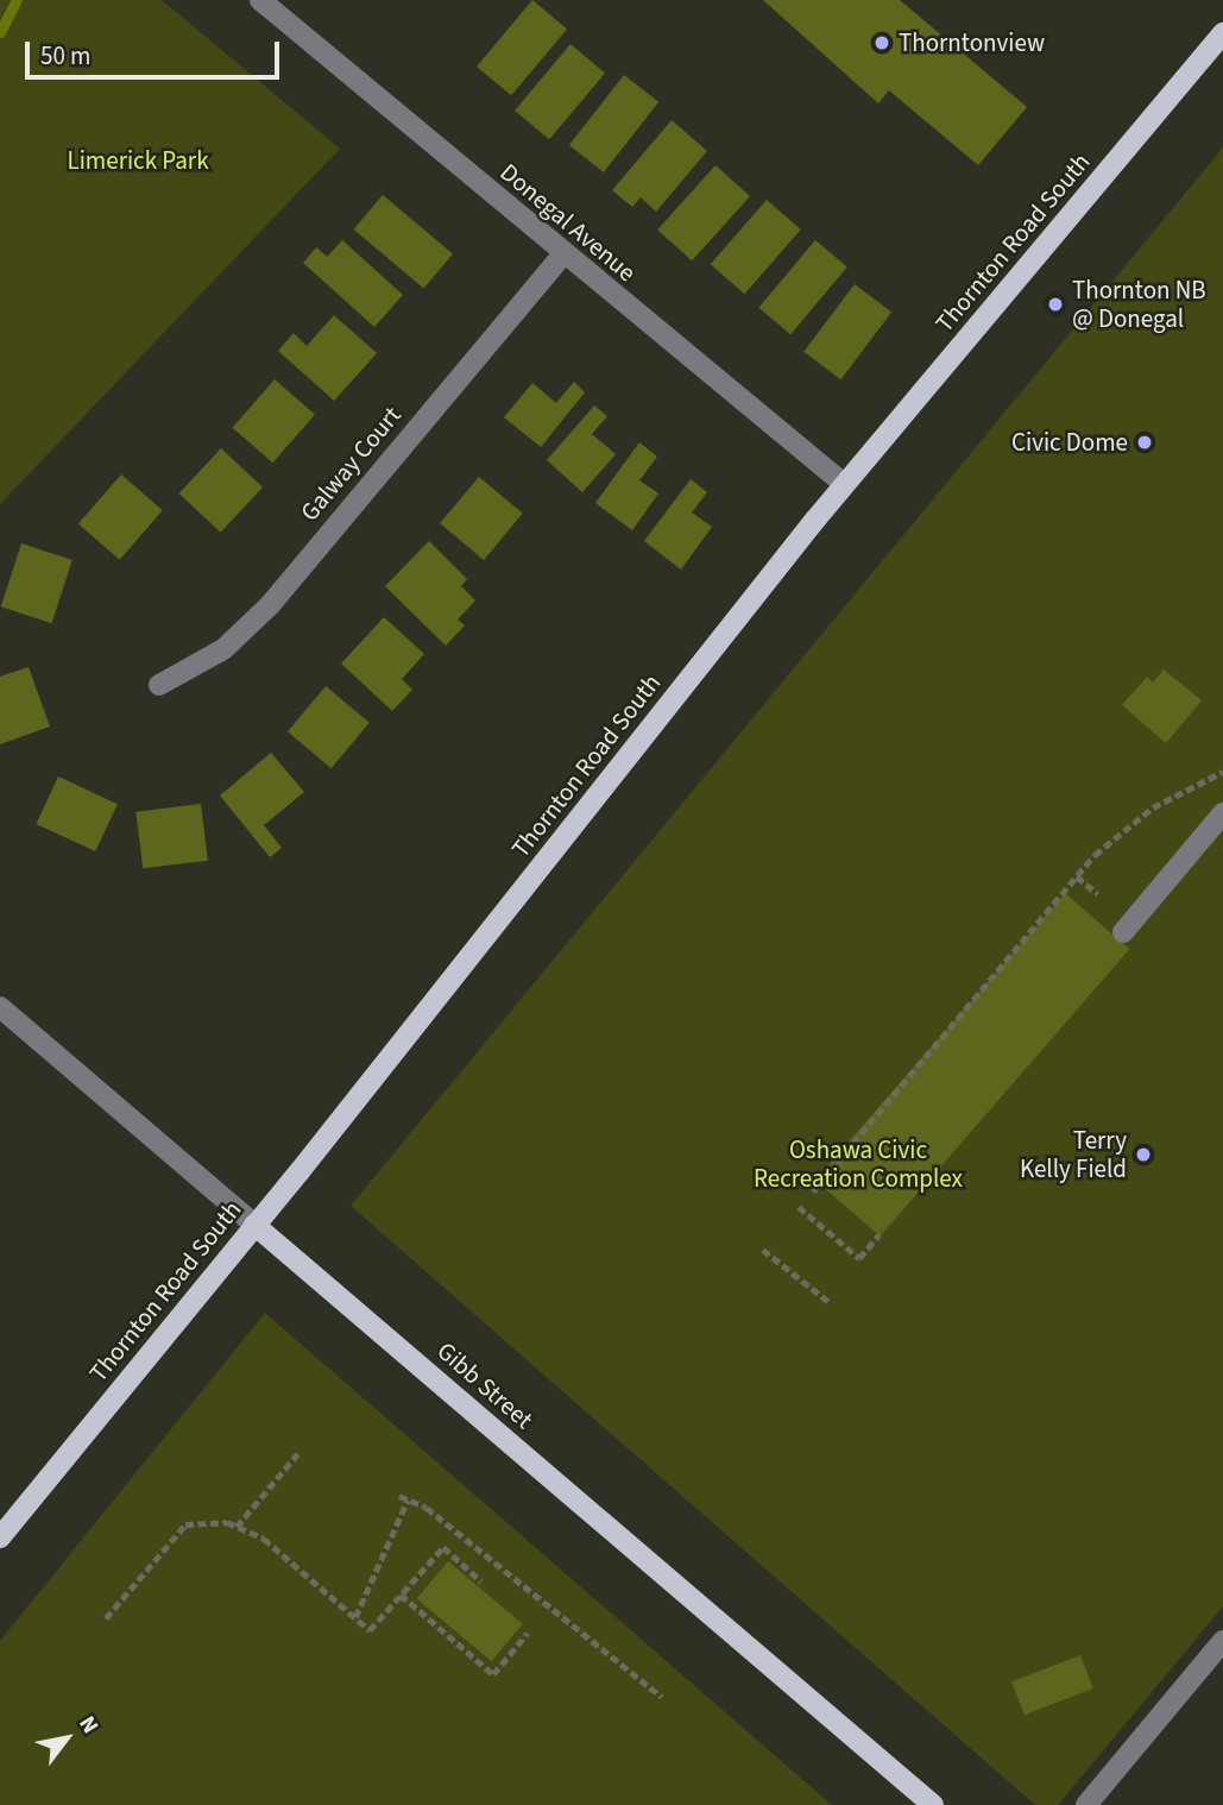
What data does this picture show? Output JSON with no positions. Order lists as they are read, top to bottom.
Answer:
{
  "streets": {
    "main road": ["Thornton Road South", "Gibb Street"],
    "street": ["Donegal Avenue", "Galway Court"]
  },
  "crossings": [
    ["Donegal Avenue", "Thornton Road South"],
    ["Donegal Avenue", "Galway Court"],
    ["Thornton Road South", "Gibb Street"]
  ],
  "parks": ["Limerick Park", "Oshawa Civic Recreation Complex"],
  "places": [
    "Thorntonview",
    "Thornton NB @ Donegal",
    "Civic Dome",
    "Terry Kelly Field"
  ],
  "scale_bar": "50 m",
  "north": "top right"
}
